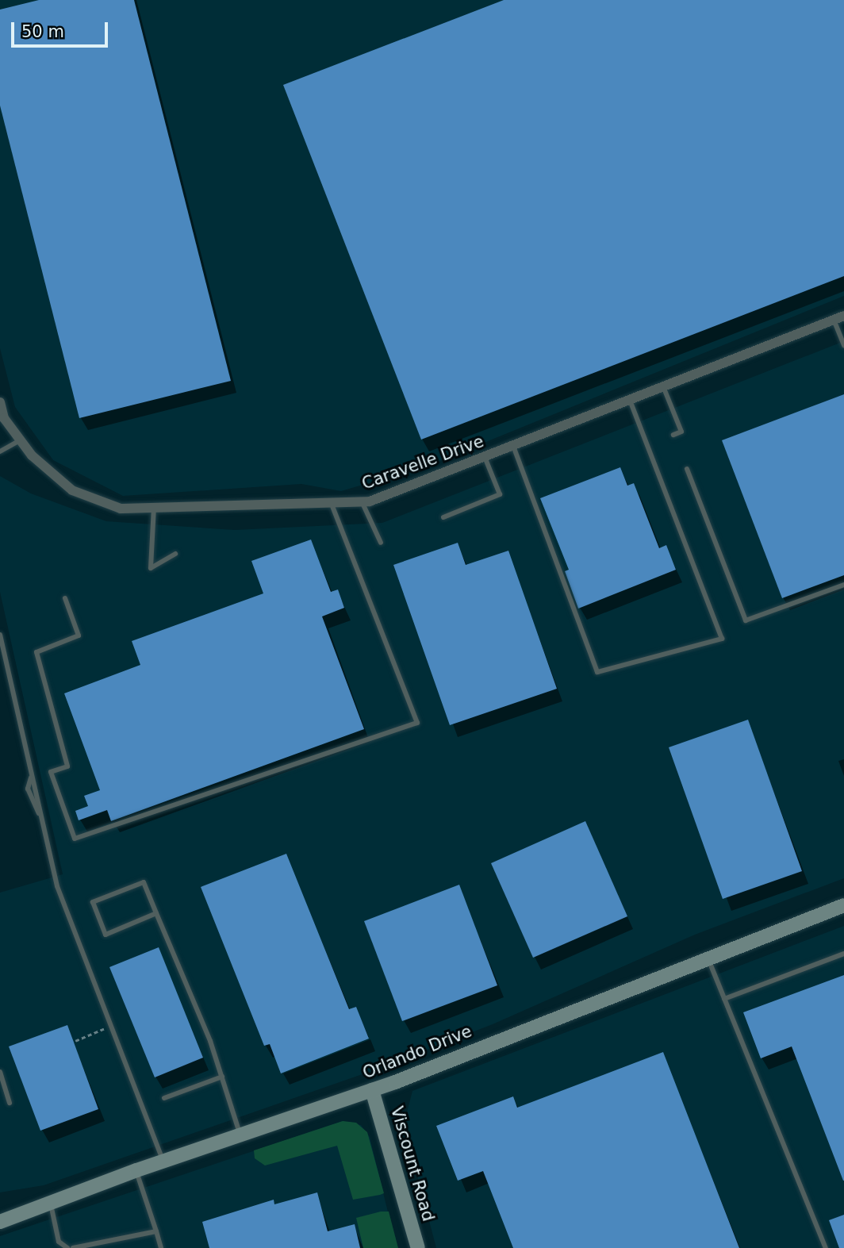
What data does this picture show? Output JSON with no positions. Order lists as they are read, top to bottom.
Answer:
{
  "streets": {
    "street": ["Caravelle Drive", "Orlando Drive", "Viscount Road"]
  },
  "crossings": [
    ["Orlando Drive", "Viscount Road"]
  ],
  "scale_bar": "50 m"
}
